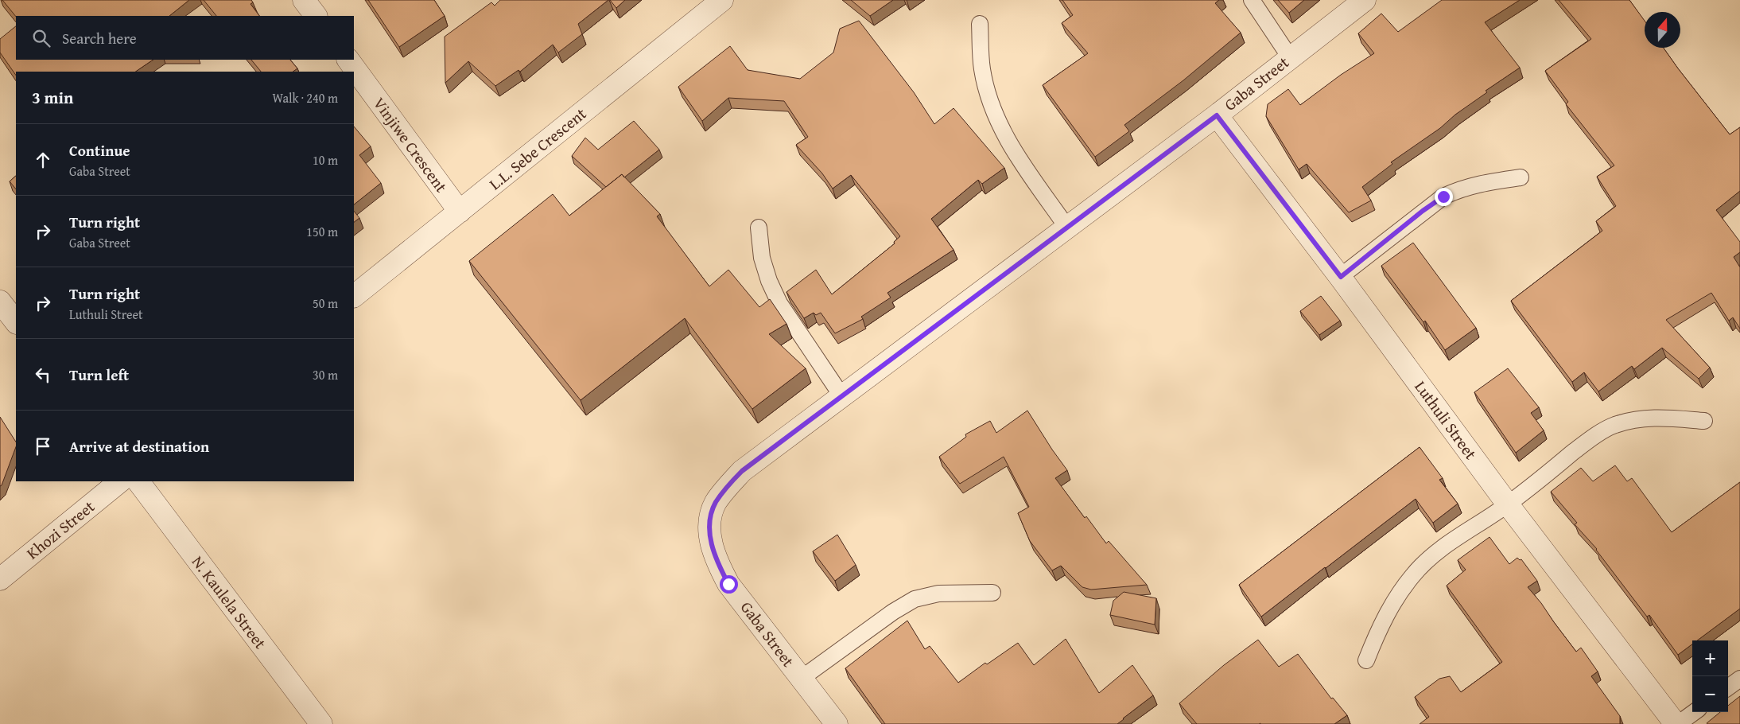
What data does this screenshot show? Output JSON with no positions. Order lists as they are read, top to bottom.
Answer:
{
  "streets": {
    "street": [
      "Gaba Street",
      "Vinjiwe Crescent",
      "L.L. Sebe Crescent",
      "Luthuli Street",
      "Khozi Street",
      "N. Kaulela Street"
    ]
  },
  "crossings": [
    ["Gaba Street", "Luthuli Street"],
    ["Vinjiwe Crescent", "L.L. Sebe Crescent"]
  ],
  "north": "top",
  "page": {
    "search": "Search here",
    "heading": ["3 min", "Walk · 240 m"],
    "list": [
      ["Continue", "Gaba Street", "10 m"],
      ["Turn right", "Gaba Street", "150 m"],
      ["Turn right", "Luthuli Street", "50 m"],
      ["Turn left", "30 m"],
      "Arrive at destination"
    ],
    "map_buttons": ["+", "−"]
  }
}
